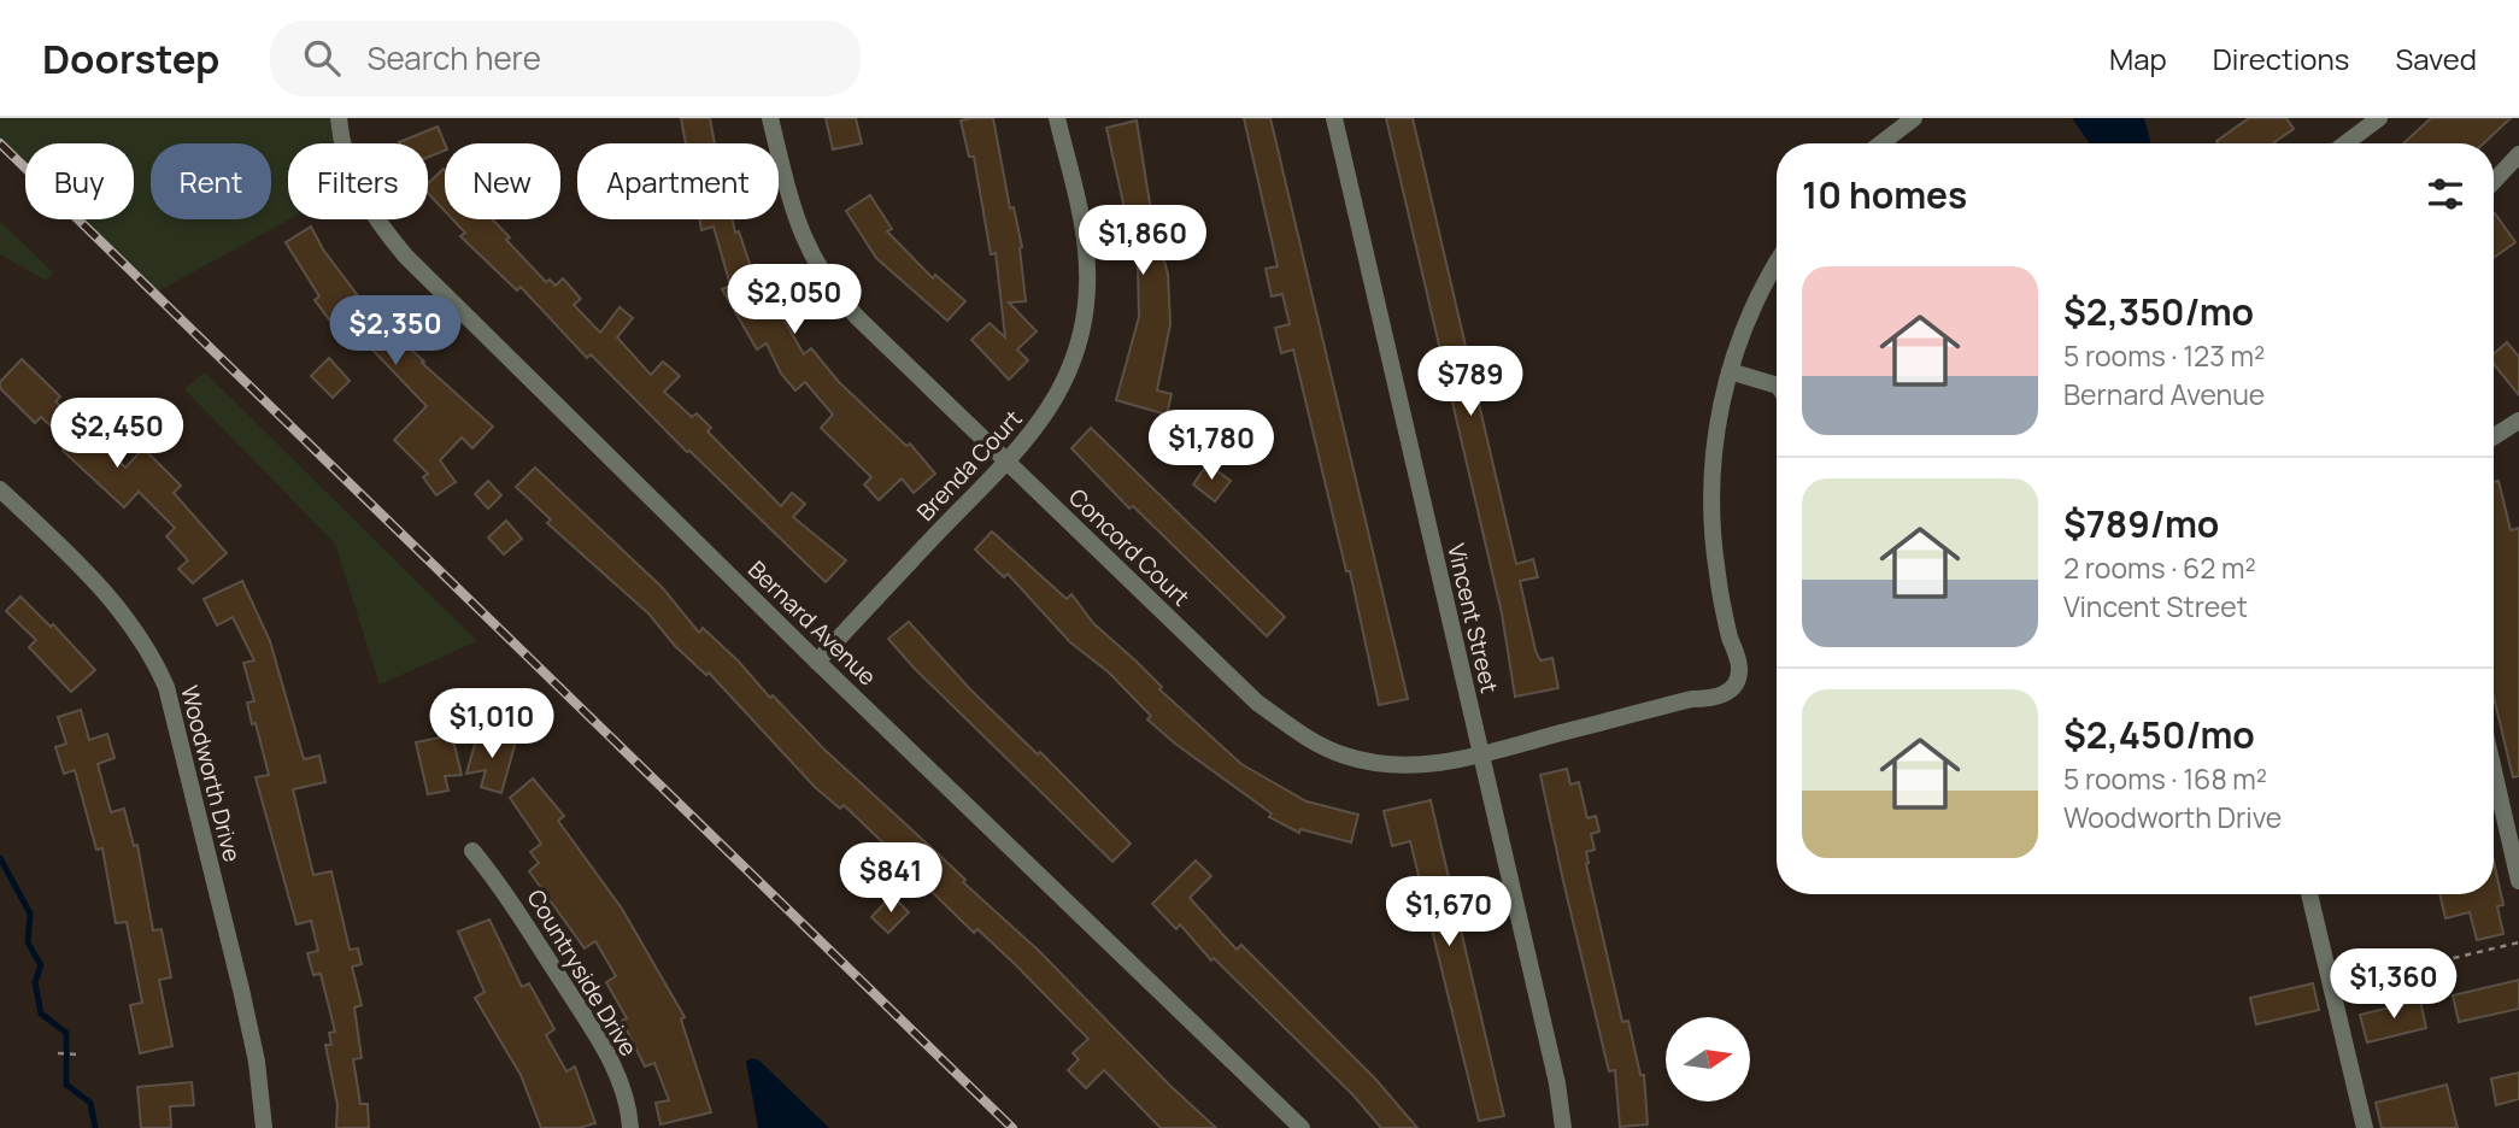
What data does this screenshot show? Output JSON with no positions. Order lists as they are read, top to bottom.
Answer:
{
  "streets": {
    "street": [
      "Brenda Court",
      "Concord Court",
      "Vincent Street",
      "Bernard Avenue",
      "Woodworth Drive",
      "Countryside Drive"
    ]
  },
  "crossings": [
    ["Brenda Court", "Concord Court"],
    ["Brenda Court", "Bernard Avenue"],
    ["Concord Court", "Vincent Street"]
  ],
  "north": "right",
  "page": {
    "header": "Doorstep",
    "search": "Search here",
    "nav": ["Map", "Directions", "Saved"],
    "chip": [
      "Buy",
      "Rent",
      "Filters",
      "New",
      "Apartment"
    ],
    "heading": "10 homes",
    "price": [
      "$1,860",
      "$2,050",
      "$2,350",
      "$789",
      "$2,450",
      "$1,780",
      "$1,010",
      "$841",
      "$1,670",
      "$1,360"
    ],
    "list": [
      {
        "name": "$2,350/mo",
        "note": "5 rooms · 123 m² · Bernard Avenue"
      },
      {
        "name": "$789/mo",
        "note": "2 rooms · 62 m² · Vincent Street"
      },
      {
        "name": "$2,450/mo",
        "note": "5 rooms · 168 m² · Woodworth Drive"
      }
    ]
  }
}
